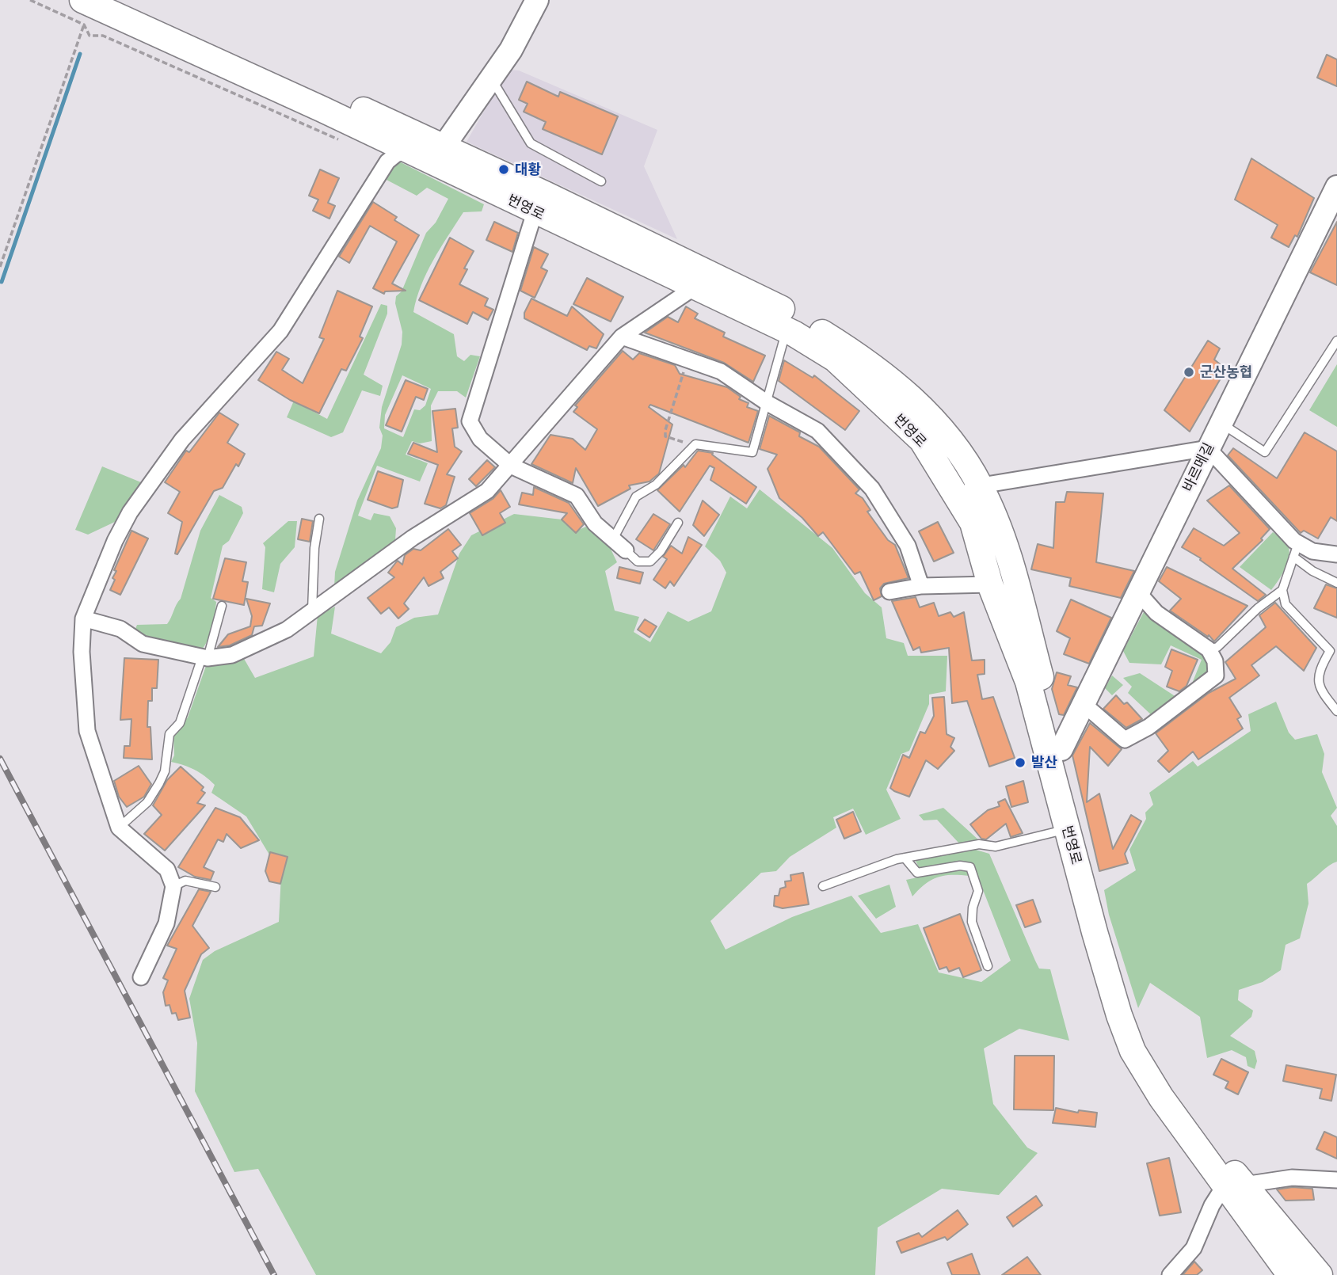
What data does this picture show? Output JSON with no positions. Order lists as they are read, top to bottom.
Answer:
{
  "streets": {
    "main road": ["번영로"],
    "street": ["바르메길"]
  },
  "crossings": [
    ["번영로", "바르메길"]
  ],
  "places": ["대황", "군산농협", "발산"]
}
